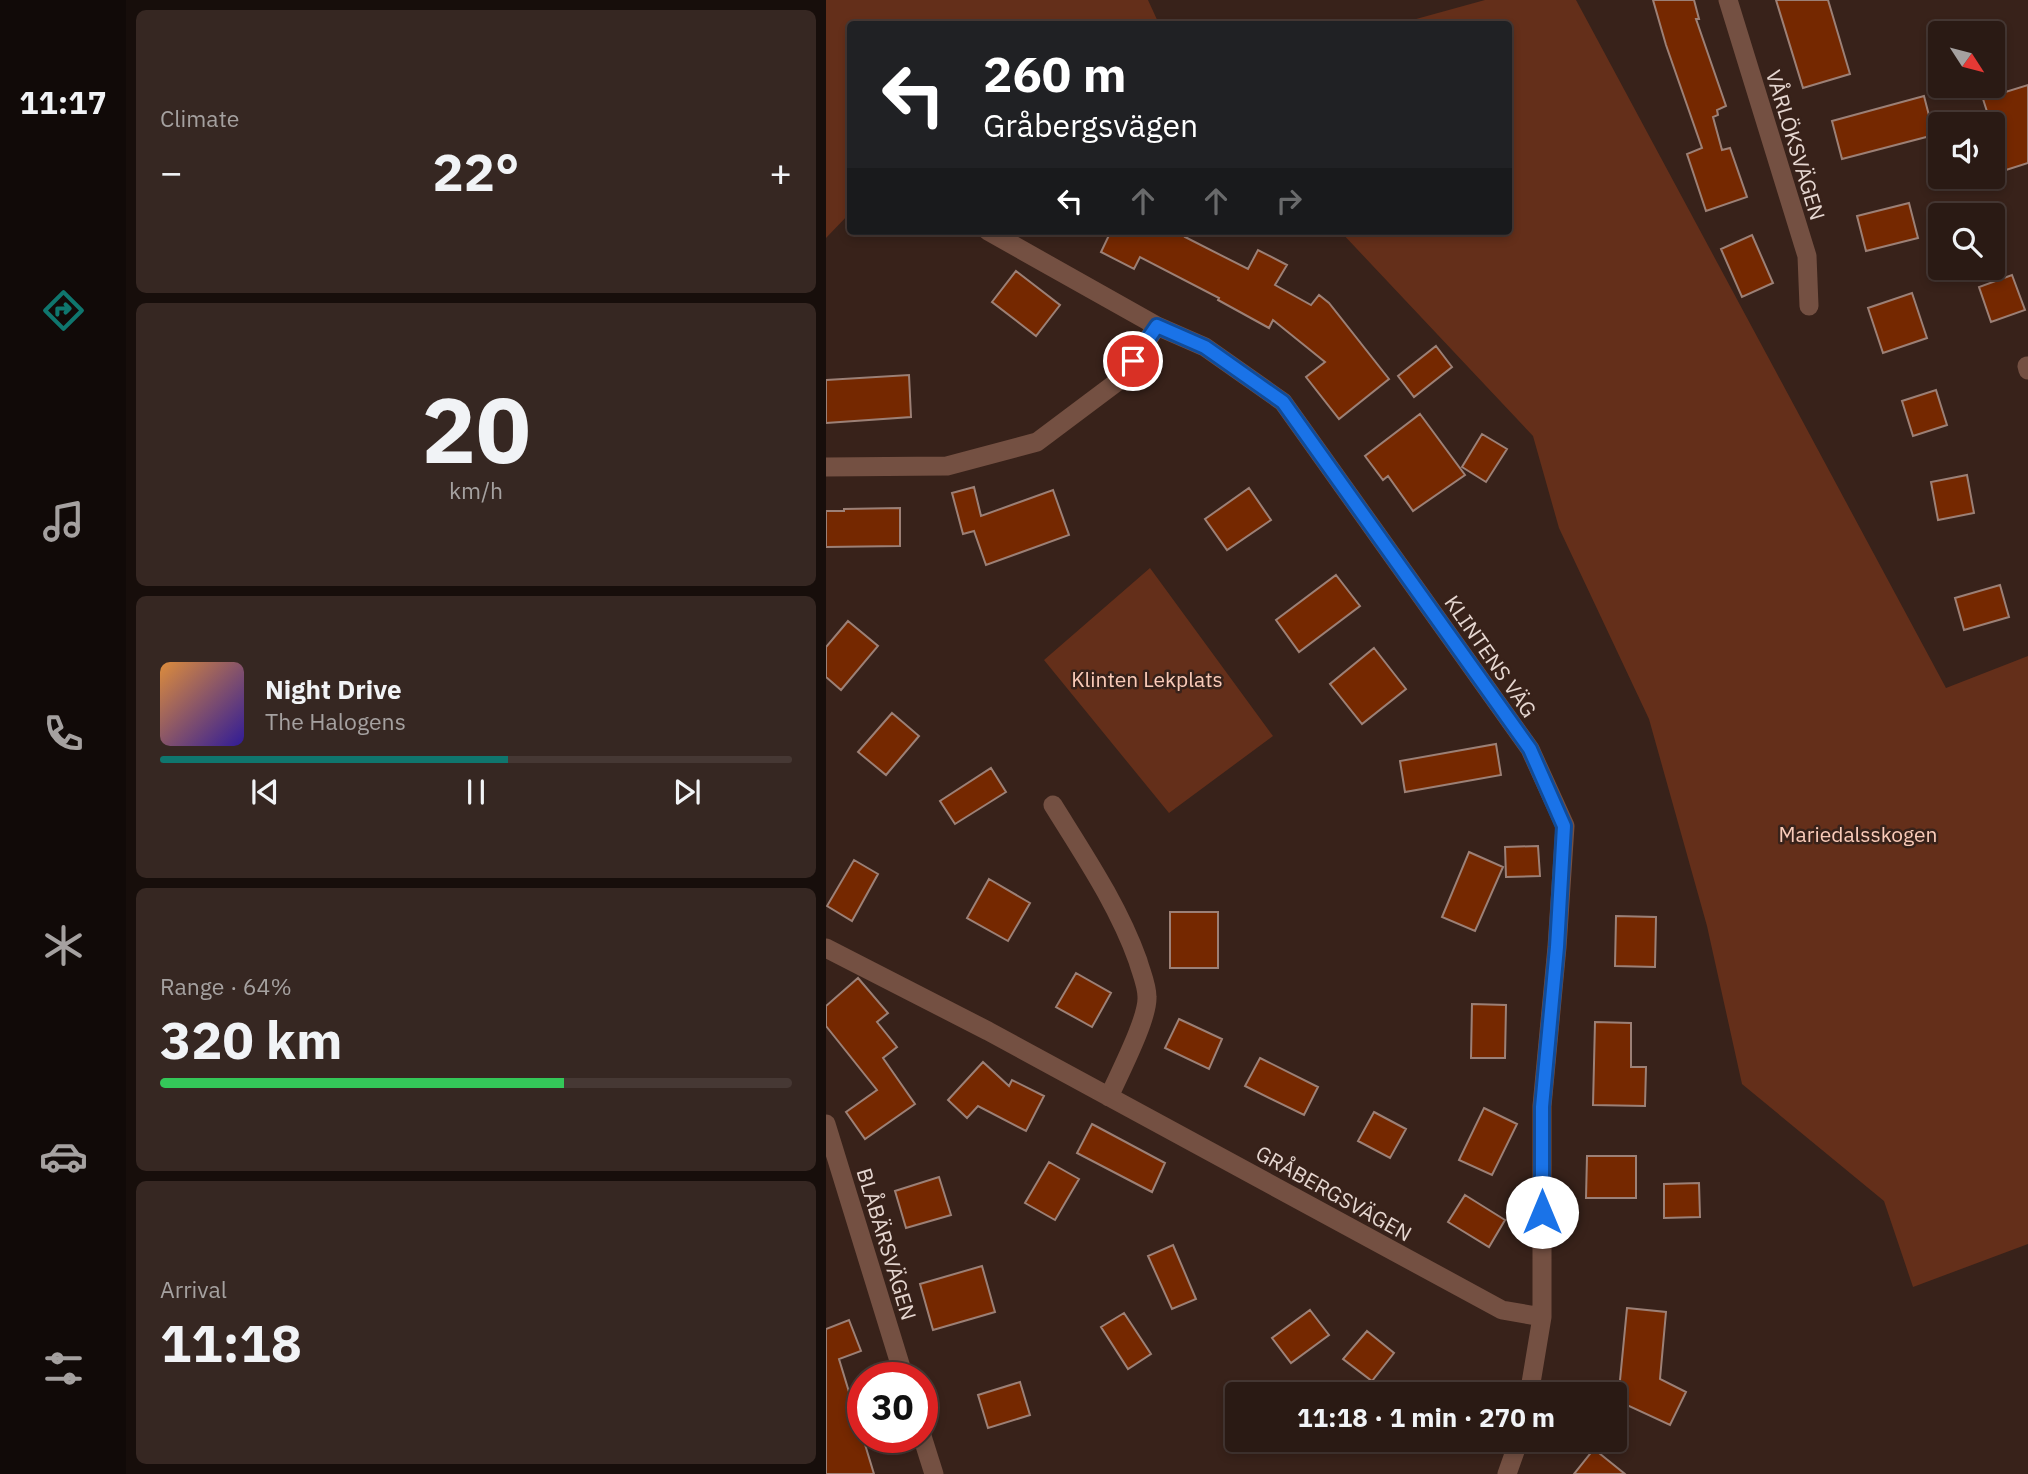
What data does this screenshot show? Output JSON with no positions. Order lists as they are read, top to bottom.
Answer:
{
  "streets": {
    "street": [
      "VÅRLÖKSVÄGEN",
      "KLINTENS VÄG",
      "GRÅBERGSVÄGEN",
      "BLÅBÄRSVÄGEN"
    ]
  },
  "crossings": [
    ["KLINTENS VÄG", "GRÅBERGSVÄGEN"]
  ],
  "parks": ["Klinten Lekplats", "Mariedalsskogen"],
  "north": "bottom right",
  "page": {
    "tabs": "11:17",
    "tile": [
      "Climate",
      ["20", "km/h"],
      ["Range · 64%", "320 km"],
      ["Arrival", "11:18"]
    ],
    "turn": ["260 m", "Gråbergsvägen"],
    "heat": ["−", "22°", "+"],
    "song": ["Night Drive", "The Halogens"],
    "limit": "30",
    "trip": "11:18 · 1 min · 270 m"
  }
}
